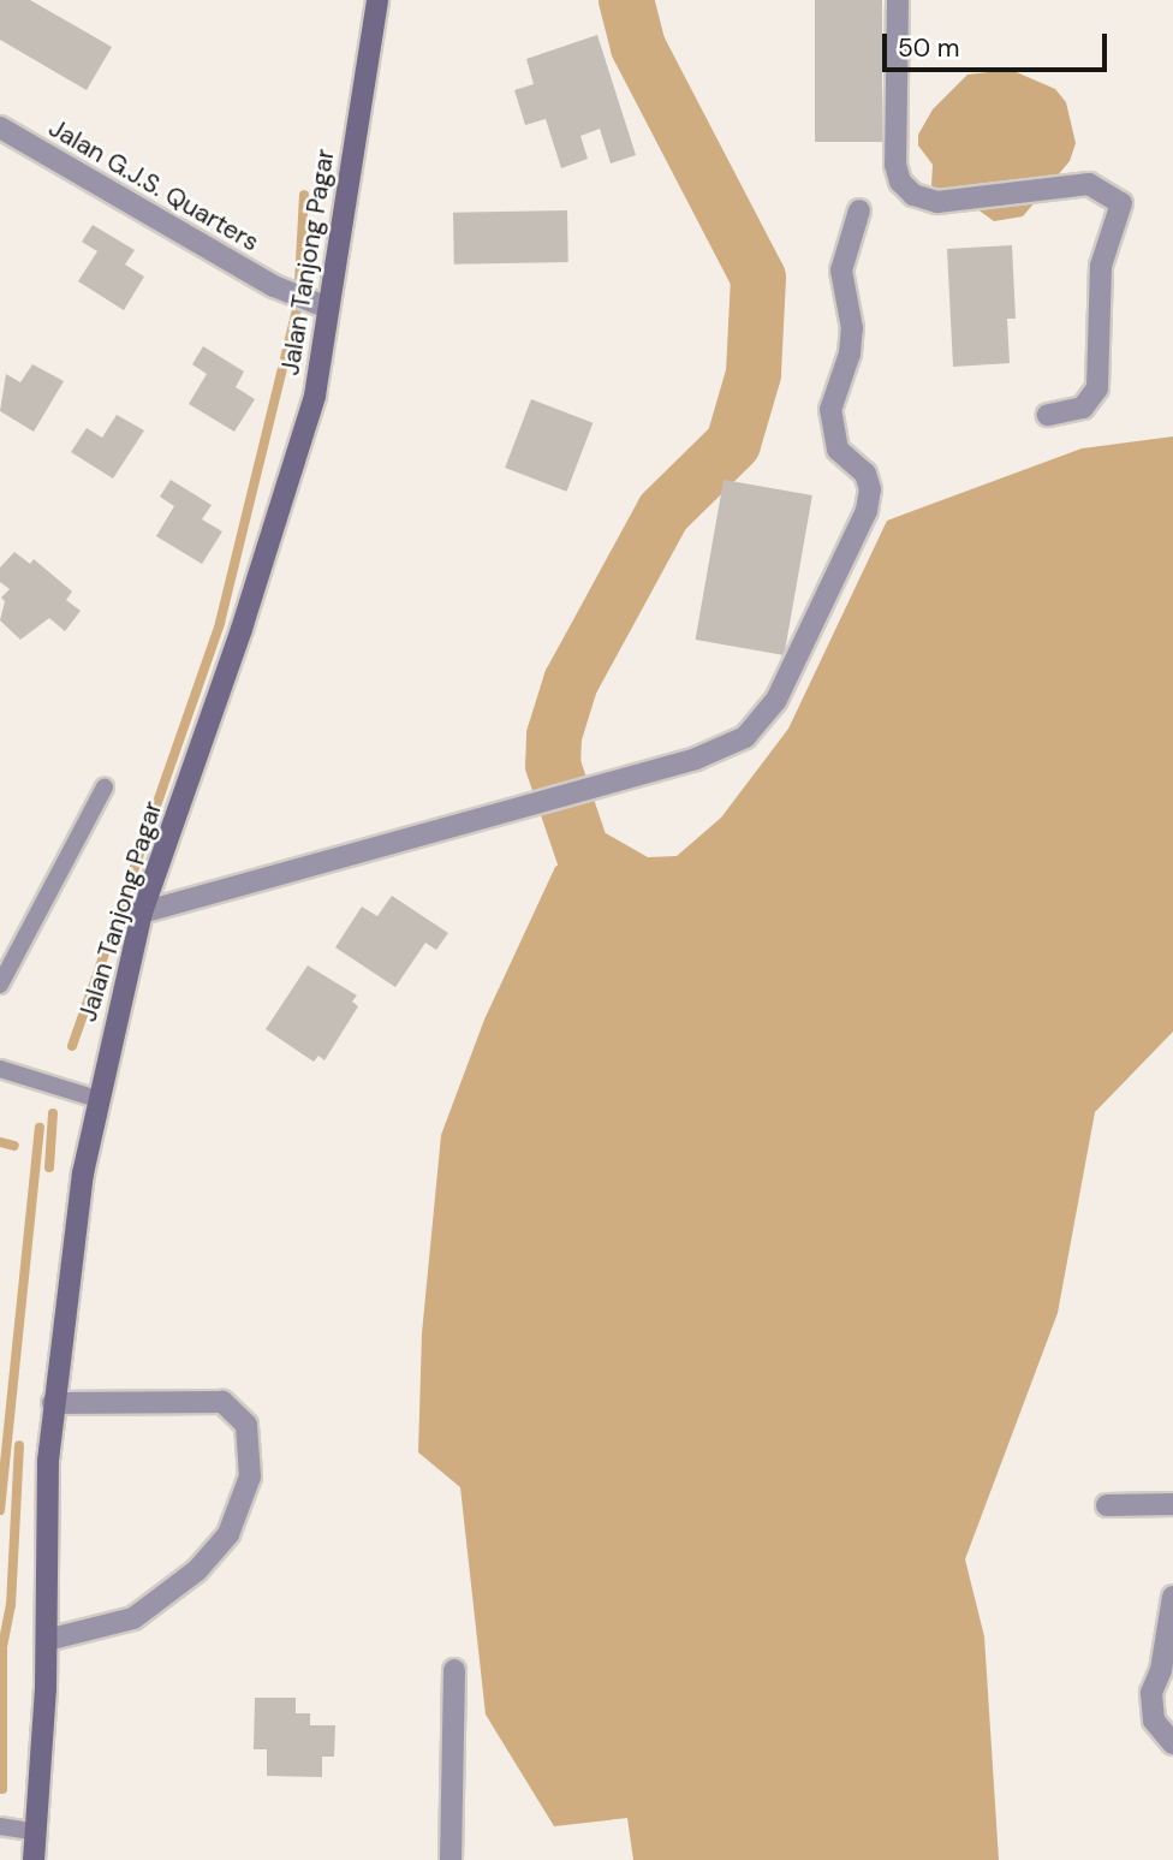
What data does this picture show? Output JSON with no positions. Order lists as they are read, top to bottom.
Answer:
{
  "streets": {
    "main road": ["Jalan Tanjong Pagar"],
    "street": ["Jalan G.J.S. Quarters"]
  },
  "crossings": [
    ["Jalan G.J.S. Quarters", "Jalan Tanjong Pagar"]
  ],
  "scale_bar": "50 m"
}
